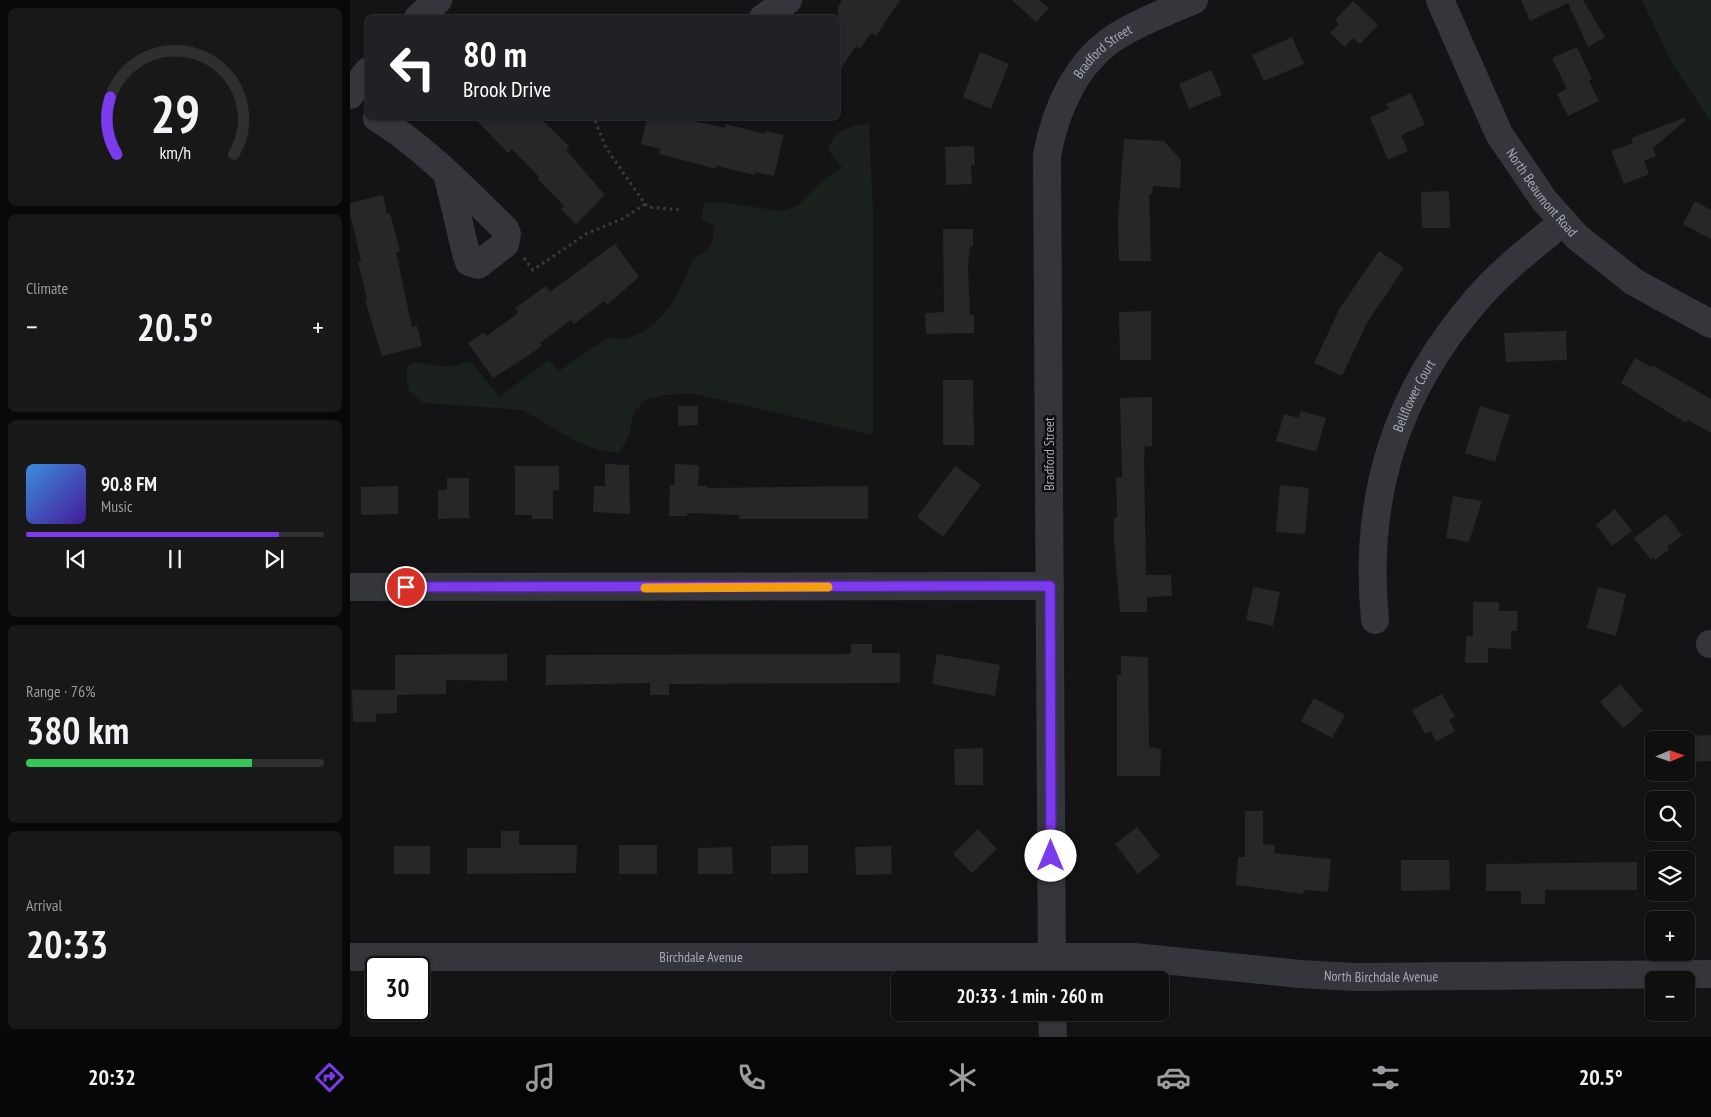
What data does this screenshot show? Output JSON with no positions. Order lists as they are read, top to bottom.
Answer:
{
  "streets": {
    "street": [
      "Bradford Street",
      "North Beaumont Road",
      "Bellflower Court",
      "Birchdale Avenue",
      "North Birchdale Avenue"
    ]
  },
  "crossings": [
    ["Bradford Street", "Birchdale Avenue"],
    ["Bradford Street", "North Birchdale Avenue"],
    ["North Beaumont Road", "Bellflower Court"],
    ["Birchdale Avenue", "North Birchdale Avenue"]
  ],
  "north": "right",
  "page": {
    "turn": ["80 m", "Brook Drive"],
    "tile": [
      "Climate",
      ["Range · 76%", "380 km"],
      ["Arrival", "20:33"]
    ],
    "heat": ["−", "20.5°", "+"],
    "song": ["90.8 FM", "Music"],
    "map_buttons": ["+", "−"],
    "limit": "30",
    "trip": "20:33 · 1 min · 260 m",
    "tabs": ["20:32", "20.5°"],
    "gauge": ["29", "km/h"]
  }
}
